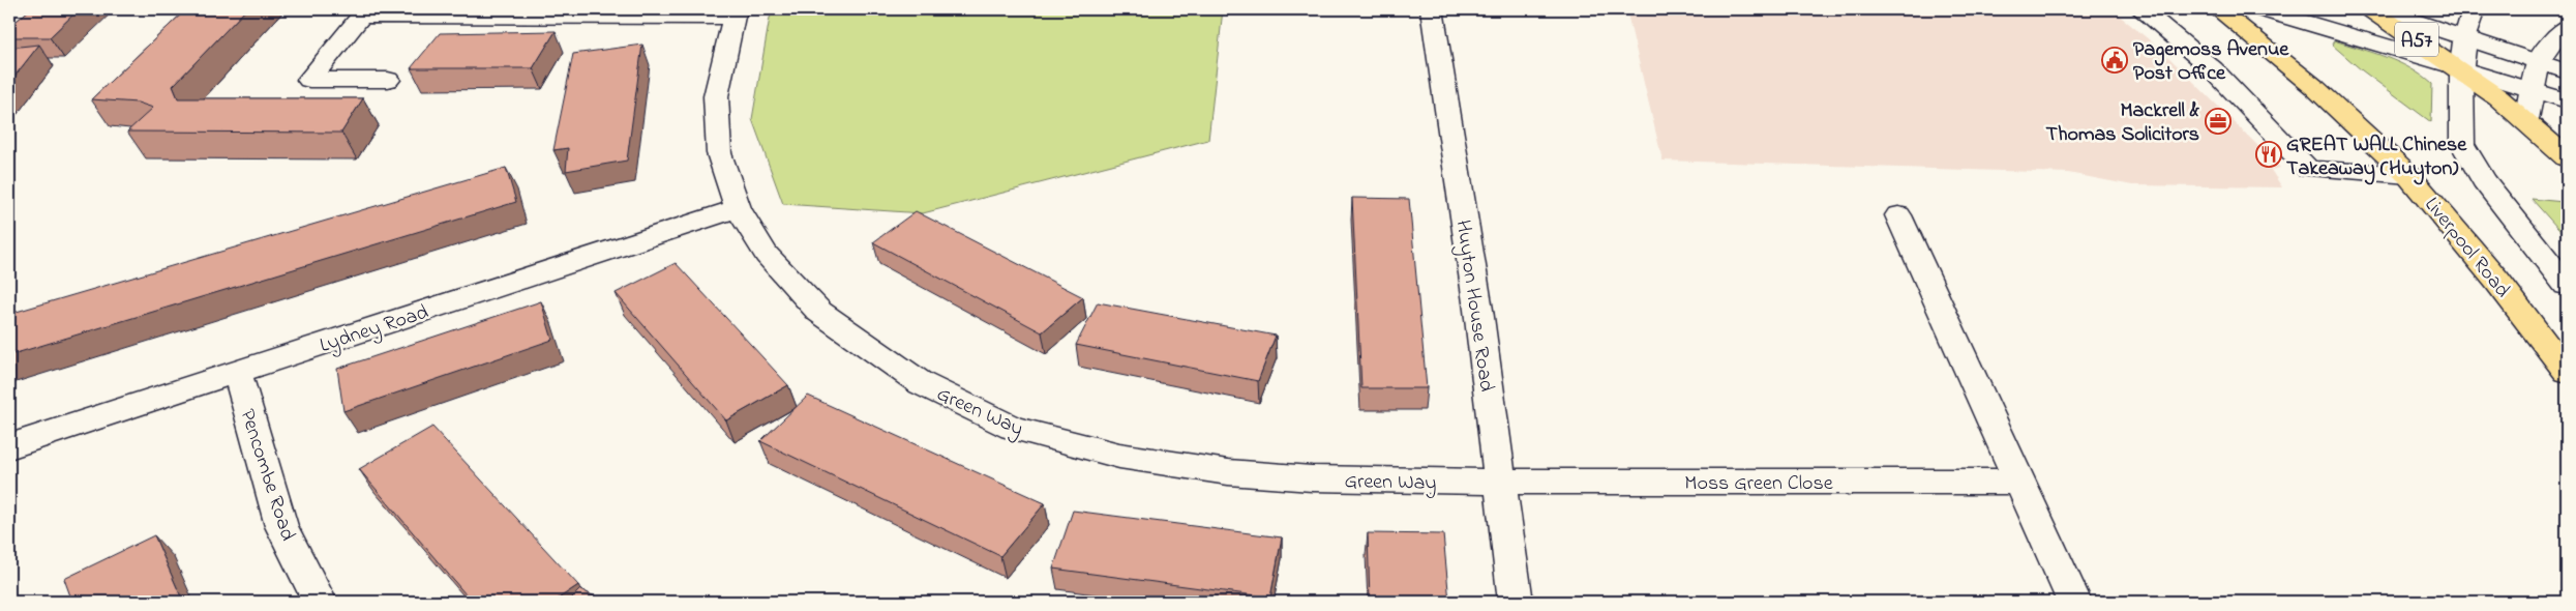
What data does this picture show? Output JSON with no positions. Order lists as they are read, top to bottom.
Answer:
{
  "streets": {
    "highway": ["A57", "Liverpool Road"],
    "street": [
      "Huyton House Road",
      "Lydney Road",
      "Green Way",
      "Pencombe Road",
      "Moss Green Close"
    ]
  },
  "crossings": [
    ["Huyton House Road", "Green Way"],
    ["Huyton House Road", "Moss Green Close"],
    ["Lydney Road", "Green Way"],
    ["Lydney Road", "Pencombe Road"],
    ["Green Way", "Moss Green Close"]
  ],
  "places": {
    "public building": ["Pagemoss Avenue Post Office"],
    "office": ["Mackrell & Thomas Solicitors"],
    "restaurant": ["GREAT WALL Chinese Takeaway (Huyton)"]
  }
}
